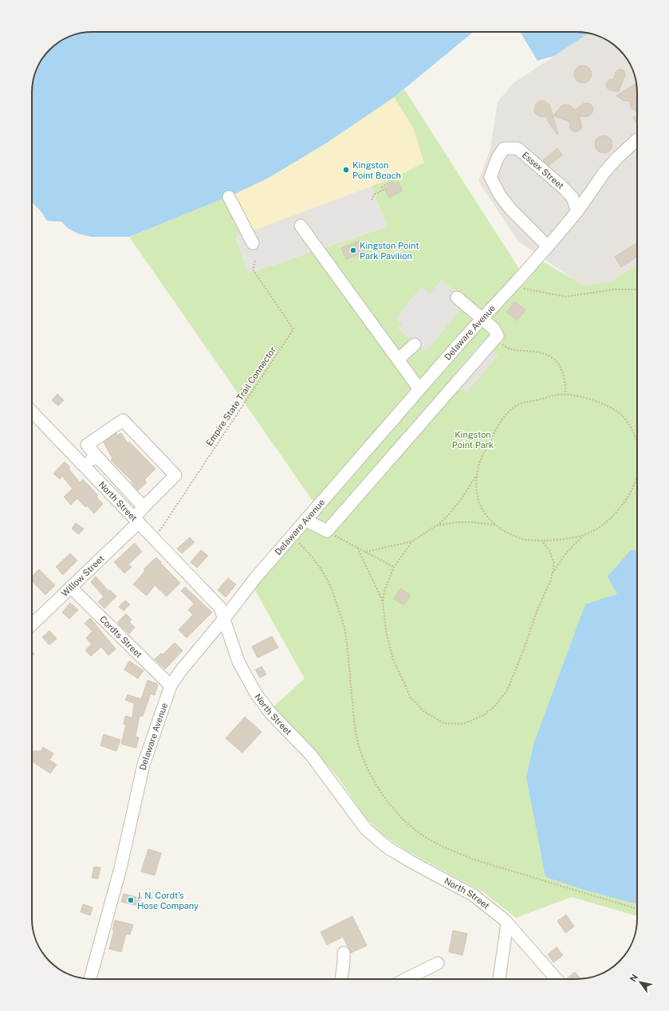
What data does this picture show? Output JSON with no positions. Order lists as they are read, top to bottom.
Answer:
{
  "streets": {
    "street": [
      "Essex Street",
      "Delaware Avenue",
      "North Street",
      "Willow Street",
      "Cordts Street"
    ],
    "path": ["Empire State Trail Connector"]
  },
  "crossings": [
    ["Essex Street", "Delaware Avenue"],
    ["Delaware Avenue", "North Street"],
    ["Delaware Avenue", "Cordts Street"],
    ["Empire State Trail Connector", "North Street"],
    ["North Street", "Willow Street"],
    ["Willow Street", "Cordts Street"]
  ],
  "parks": ["Kingston Point Park"],
  "places": ["Kingston Point Beach", "Kingston Point Park Pavilion", "J. N. Cordt's Hose Company"],
  "north": "top left"
}
